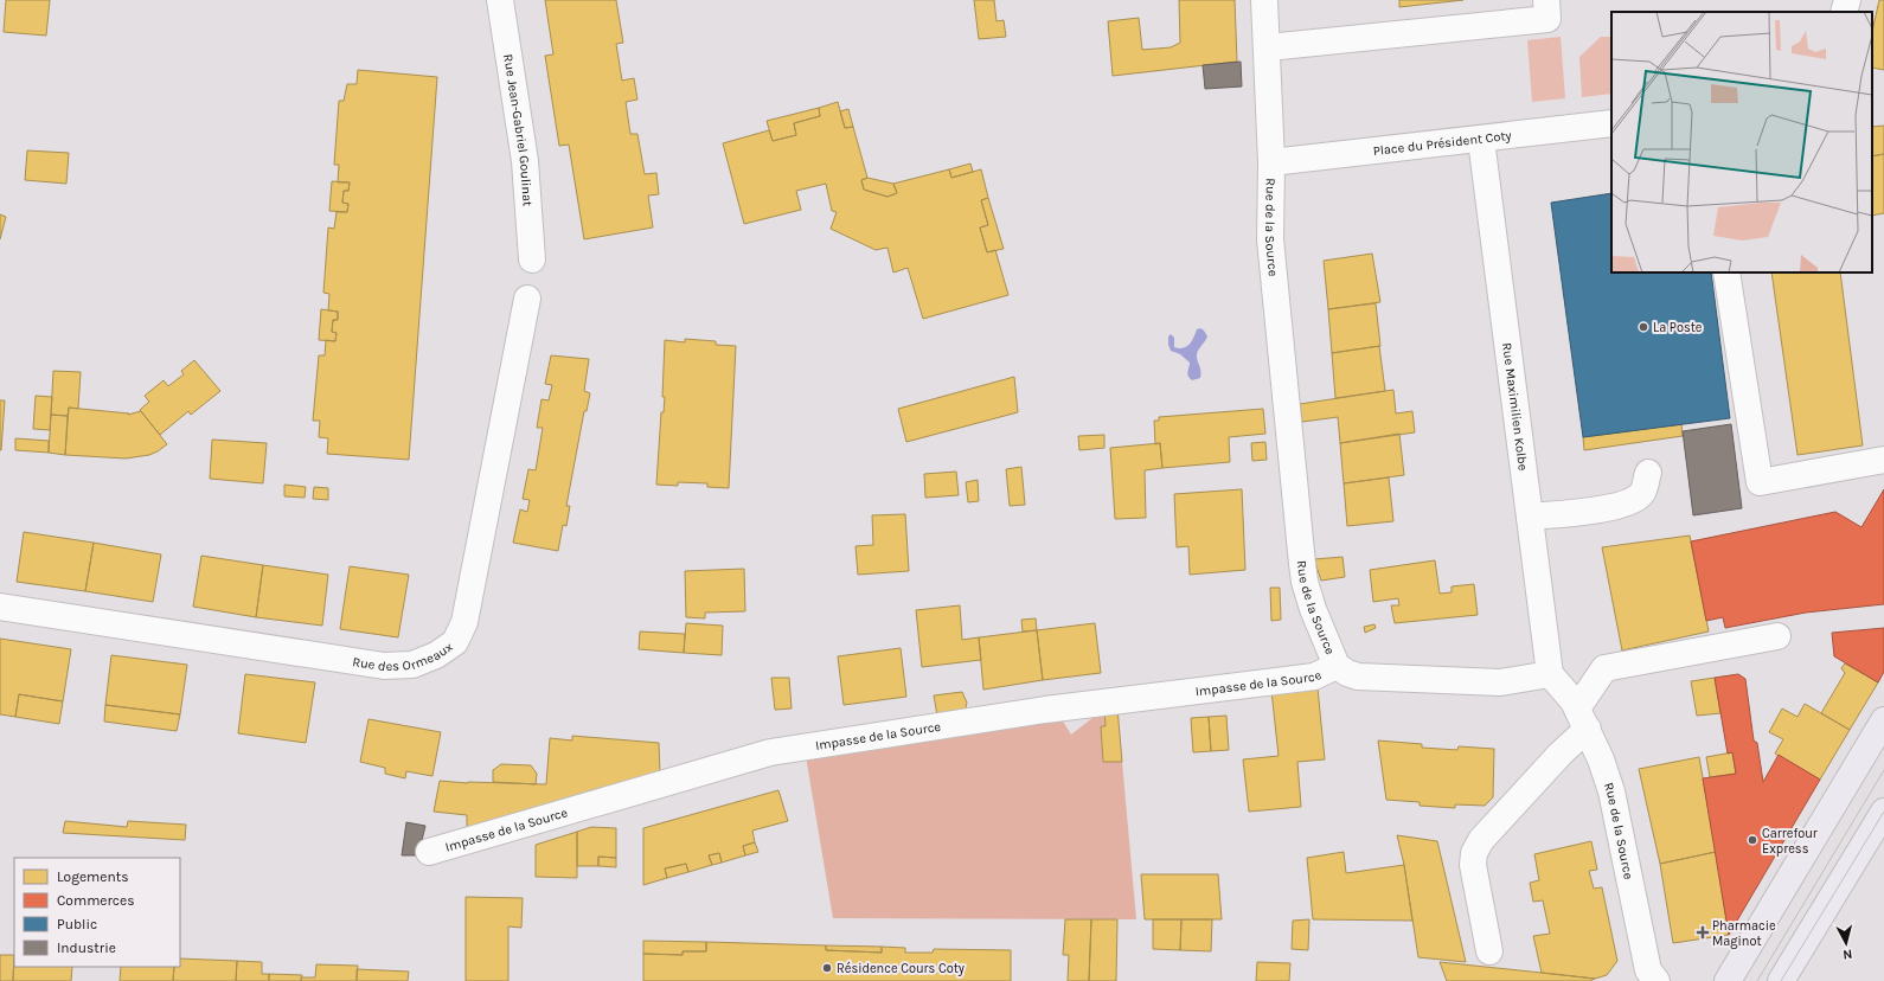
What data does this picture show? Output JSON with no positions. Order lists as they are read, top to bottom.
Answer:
{
  "streets": {
    "street": [
      "Rue Jean-Gabriel Goulinat",
      "Place du Président Coty",
      "Rue de la Source",
      "Rue Maximilien Kolbe",
      "Rue des Ormeaux",
      "Impasse de la Source"
    ]
  },
  "crossings": [
    ["Place du Président Coty", "Rue de la Source"],
    ["Place du Président Coty", "Rue Maximilien Kolbe"],
    ["Rue de la Source", "Rue Maximilien Kolbe"],
    ["Rue de la Source", "Impasse de la Source"]
  ],
  "places": {
    "other": ["La Poste", "Carrefour Express", "Résidence Cours Coty"],
    "health": ["Pharmacie Maginot"]
  },
  "legend": [
    "Logements",
    "Commerces",
    "Public",
    "Industrie"
  ],
  "north": "bottom"
}
